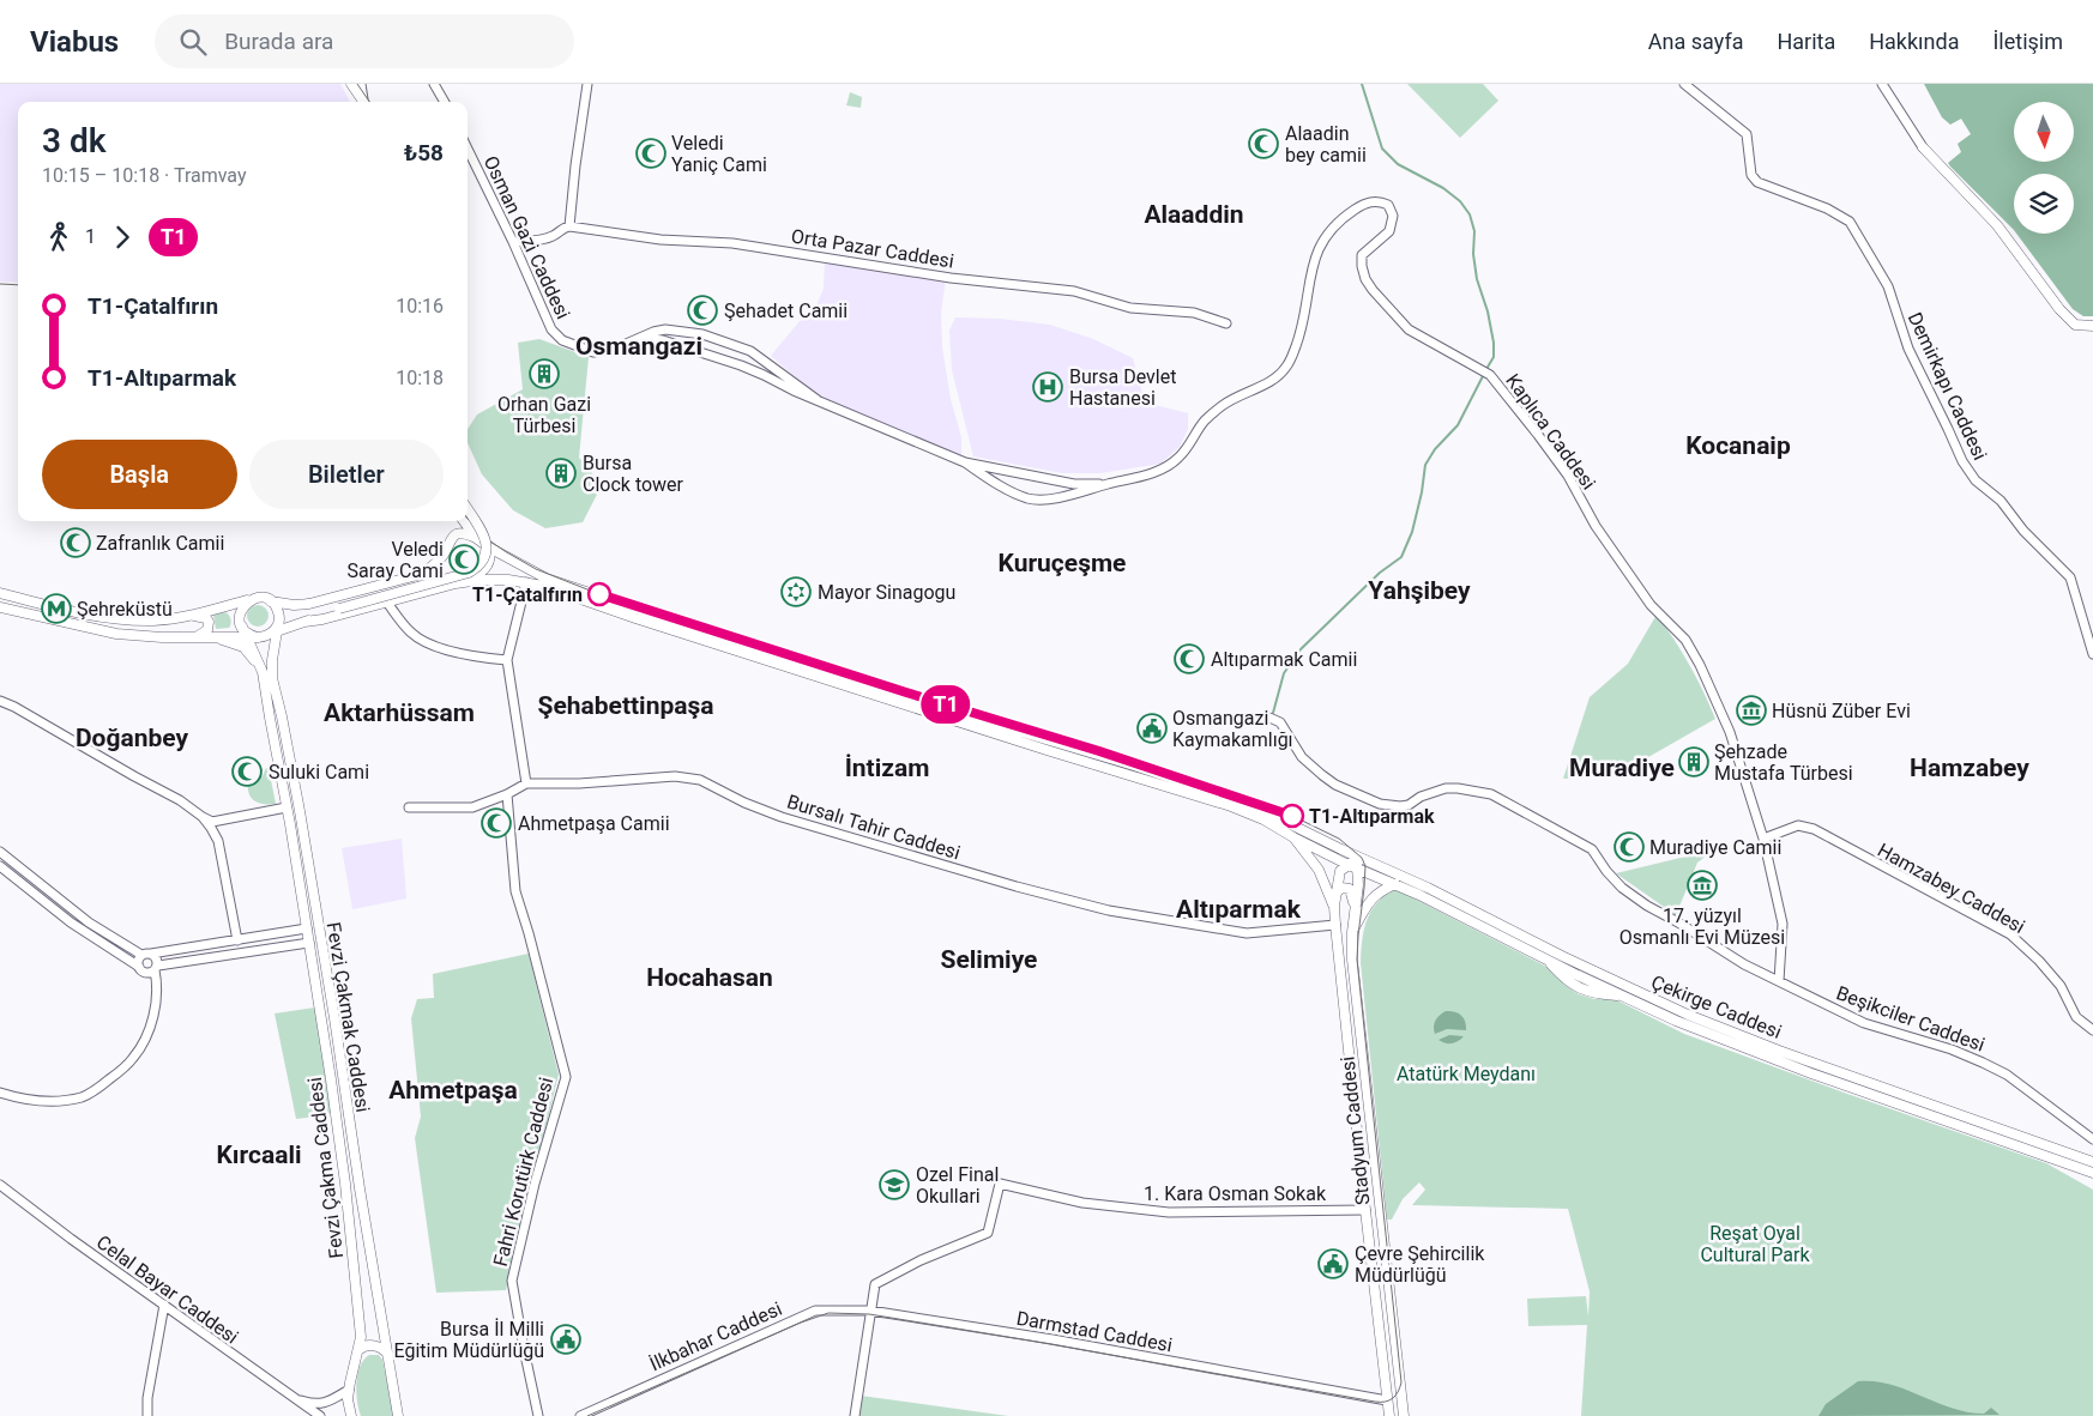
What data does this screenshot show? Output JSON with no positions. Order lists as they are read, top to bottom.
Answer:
{
  "streets": {
    "main road": [
      "Osman Gazi Caddesi",
      "Orta Pazar Caddesi",
      "Demirkapı Caddesi",
      "Kaplıca Caddesi",
      "Bursalı Tahir Caddesi",
      "Hamzabey Caddesi",
      "Çekirge Caddesi",
      "Fevzi Çakmak Caddesi",
      "Beşikciler Caddesi",
      "Stadyum Caddesi",
      "Fevzi Çakma Caddesi",
      "Fahri Korutürk Caddesi",
      "1. Kara Osman Sokak",
      "Celal Bayar Caddesi",
      "Darmstad Caddesi",
      "İlkbahar Caddesi"
    ]
  },
  "crossings": [
    ["Kaplıca Caddesi", "Hamzabey Caddesi"],
    ["Kaplıca Caddesi", "Beşikciler Caddesi"],
    ["Bursalı Tahir Caddesi", "Fahri Korutürk Caddesi"],
    ["Çekirge Caddesi", "Stadyum Caddesi"],
    ["1. Kara Osman Sokak", "Darmstad Caddesi"],
    ["1. Kara Osman Sokak", "İlkbahar Caddesi"],
    ["Darmstad Caddesi", "İlkbahar Caddesi"]
  ],
  "districts": [
    "Alaaddin",
    "Osmangazi",
    "Kocanaip",
    "Kuruçeşme",
    "Yahşibey",
    "Şehabettinpaşa",
    "Aktarhüssam",
    "Doğanbey",
    "İntizam",
    "Muradiye",
    "Hamzabey",
    "Altıparmak",
    "Selimiye",
    "Hocahasan",
    "Ahmetpaşa",
    "Kırcaali"
  ],
  "parks": ["Atatürk Meydanı", "Reşat Oyal Cultural Park"],
  "places": {
    "mosque": [
      "Alaadin bey camii",
      "Veledi Yaniç Cami",
      "Şehadet Camii",
      "Zafranlık Camii",
      "Veledi Saray Cami",
      "Altıparmak Camii",
      "Suluki Cami",
      "Ahmetpaşa Camii",
      "Muradiye Camii"
    ],
    "building": ["Orhan Gazi Türbesi", "Bursa Clock tower", "Şehzade Mustafa Türbesi"],
    "hospital": ["Bursa Devlet Hastanesi"],
    "synagogue": ["Mayor Sinagogu"],
    "other": ["T1-Çatalfırın", "T1-Altıparmak"],
    "metro station": ["Şehreküstü"],
    "museum": ["Hüsnü Züber Evi", "17. yüzyıl Osmanlı Evi Müzesi"],
    "public building": ["Osmangazi Kaymakamlığı", "Çevre Şehircilik Müdürlüğü", "Bursa İl Milli Eğitim Müdürlüğü"],
    "school or university": ["Ozel Final Okullari"]
  },
  "lines": ["tram line T1"],
  "north": "bottom",
  "page": {
    "header": "Viabus",
    "search": "Burada ara",
    "nav": [
      "Ana sayfa",
      "Harita",
      "Hakkında",
      "İletişim"
    ],
    "on_map": "T1",
    "heading": ["3 dk", "10:15 – 10:18 · Tramvay", "₺58"],
    "legs": ["1", "T1"],
    "list": [
      {
        "name": "T1-Çatalfırın",
        "value": "10:16"
      },
      {
        "name": "T1-Altıparmak",
        "value": "10:18"
      }
    ],
    "buttons": ["Başla", "Biletler"]
  }
}
